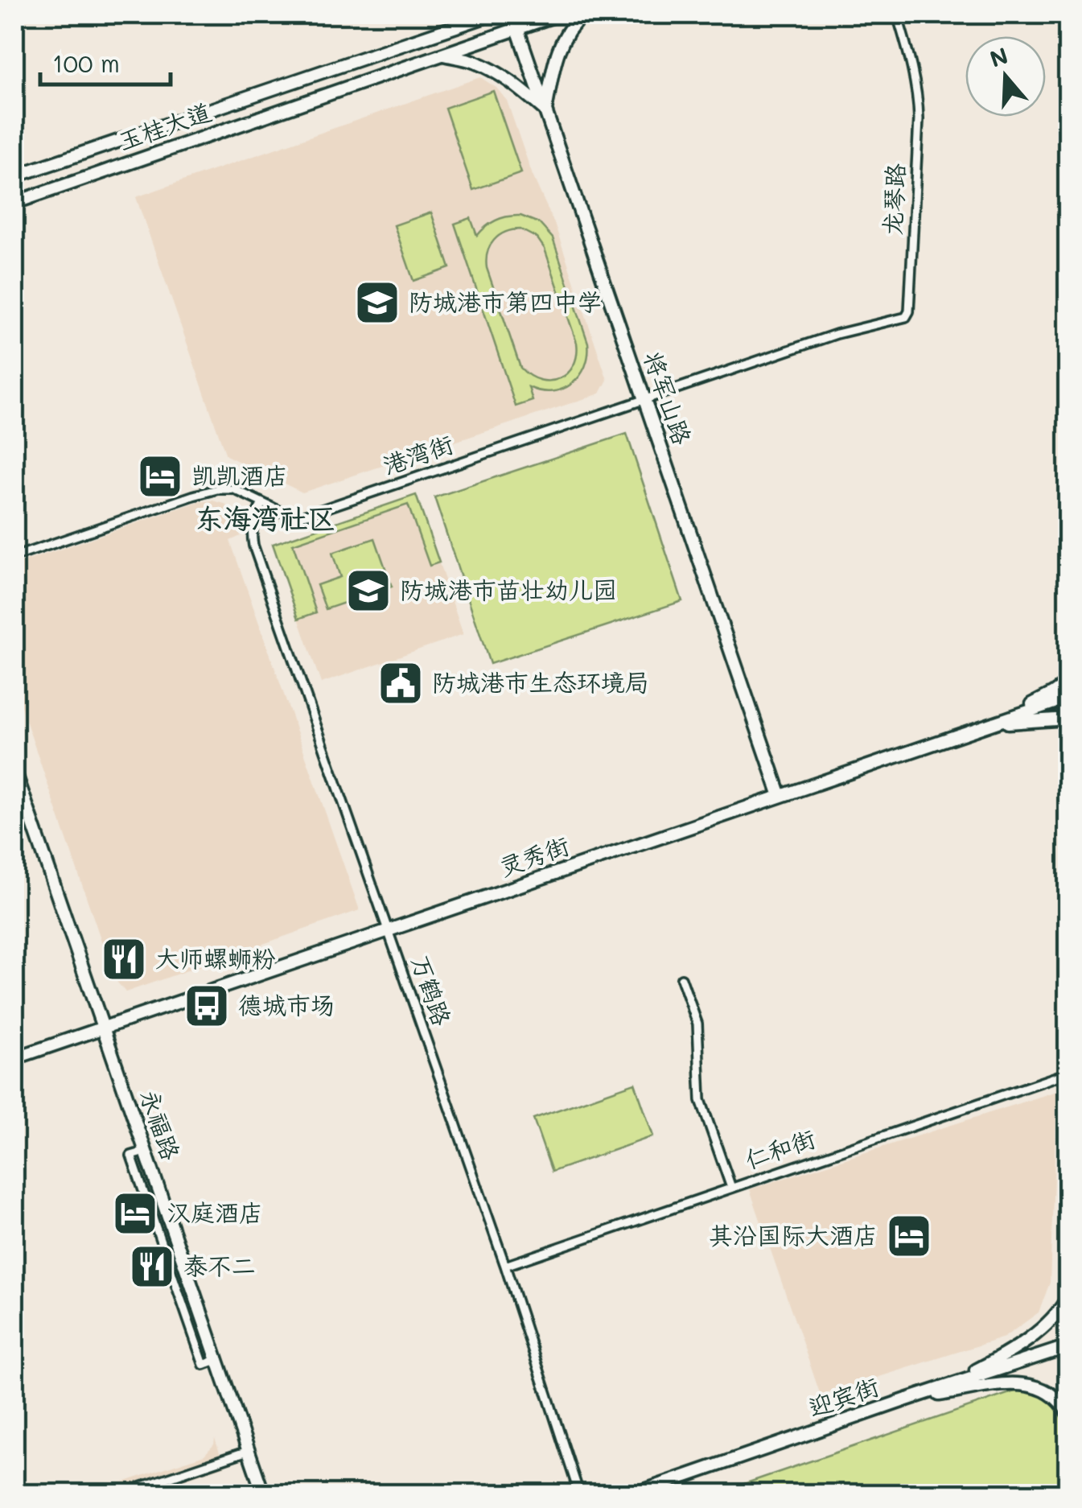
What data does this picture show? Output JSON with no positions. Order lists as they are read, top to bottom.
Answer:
{
  "streets": {
    "main road": [
      "玉桂大道",
      "将军山路",
      "灵秀街",
      "永福路",
      "迎宾街"
    ],
    "street": [
      "龙琴路",
      "港湾街",
      "万鹤路",
      "仁和街"
    ]
  },
  "crossings": [
    ["玉桂大道", "将军山路"],
    ["龙琴路", "港湾街"],
    ["将军山路", "港湾街"],
    ["将军山路", "灵秀街"],
    ["港湾街", "万鹤路"],
    ["灵秀街", "万鹤路"],
    ["灵秀街", "永福路"],
    ["万鹤路", "仁和街"]
  ],
  "districts": ["东海湾社区"],
  "places": {
    "school or university": ["防城港市第四中学", "防城港市苗壮幼儿园"],
    "hotel": ["凯凯酒店", "汉庭酒店", "其沿国际大酒店"],
    "public building": ["防城港市生态环境局"],
    "restaurant": ["大师螺蛳粉", "泰不二"],
    "bus stop": ["德城市场"]
  },
  "scale_bar": "100 m",
  "north": "top"
}
